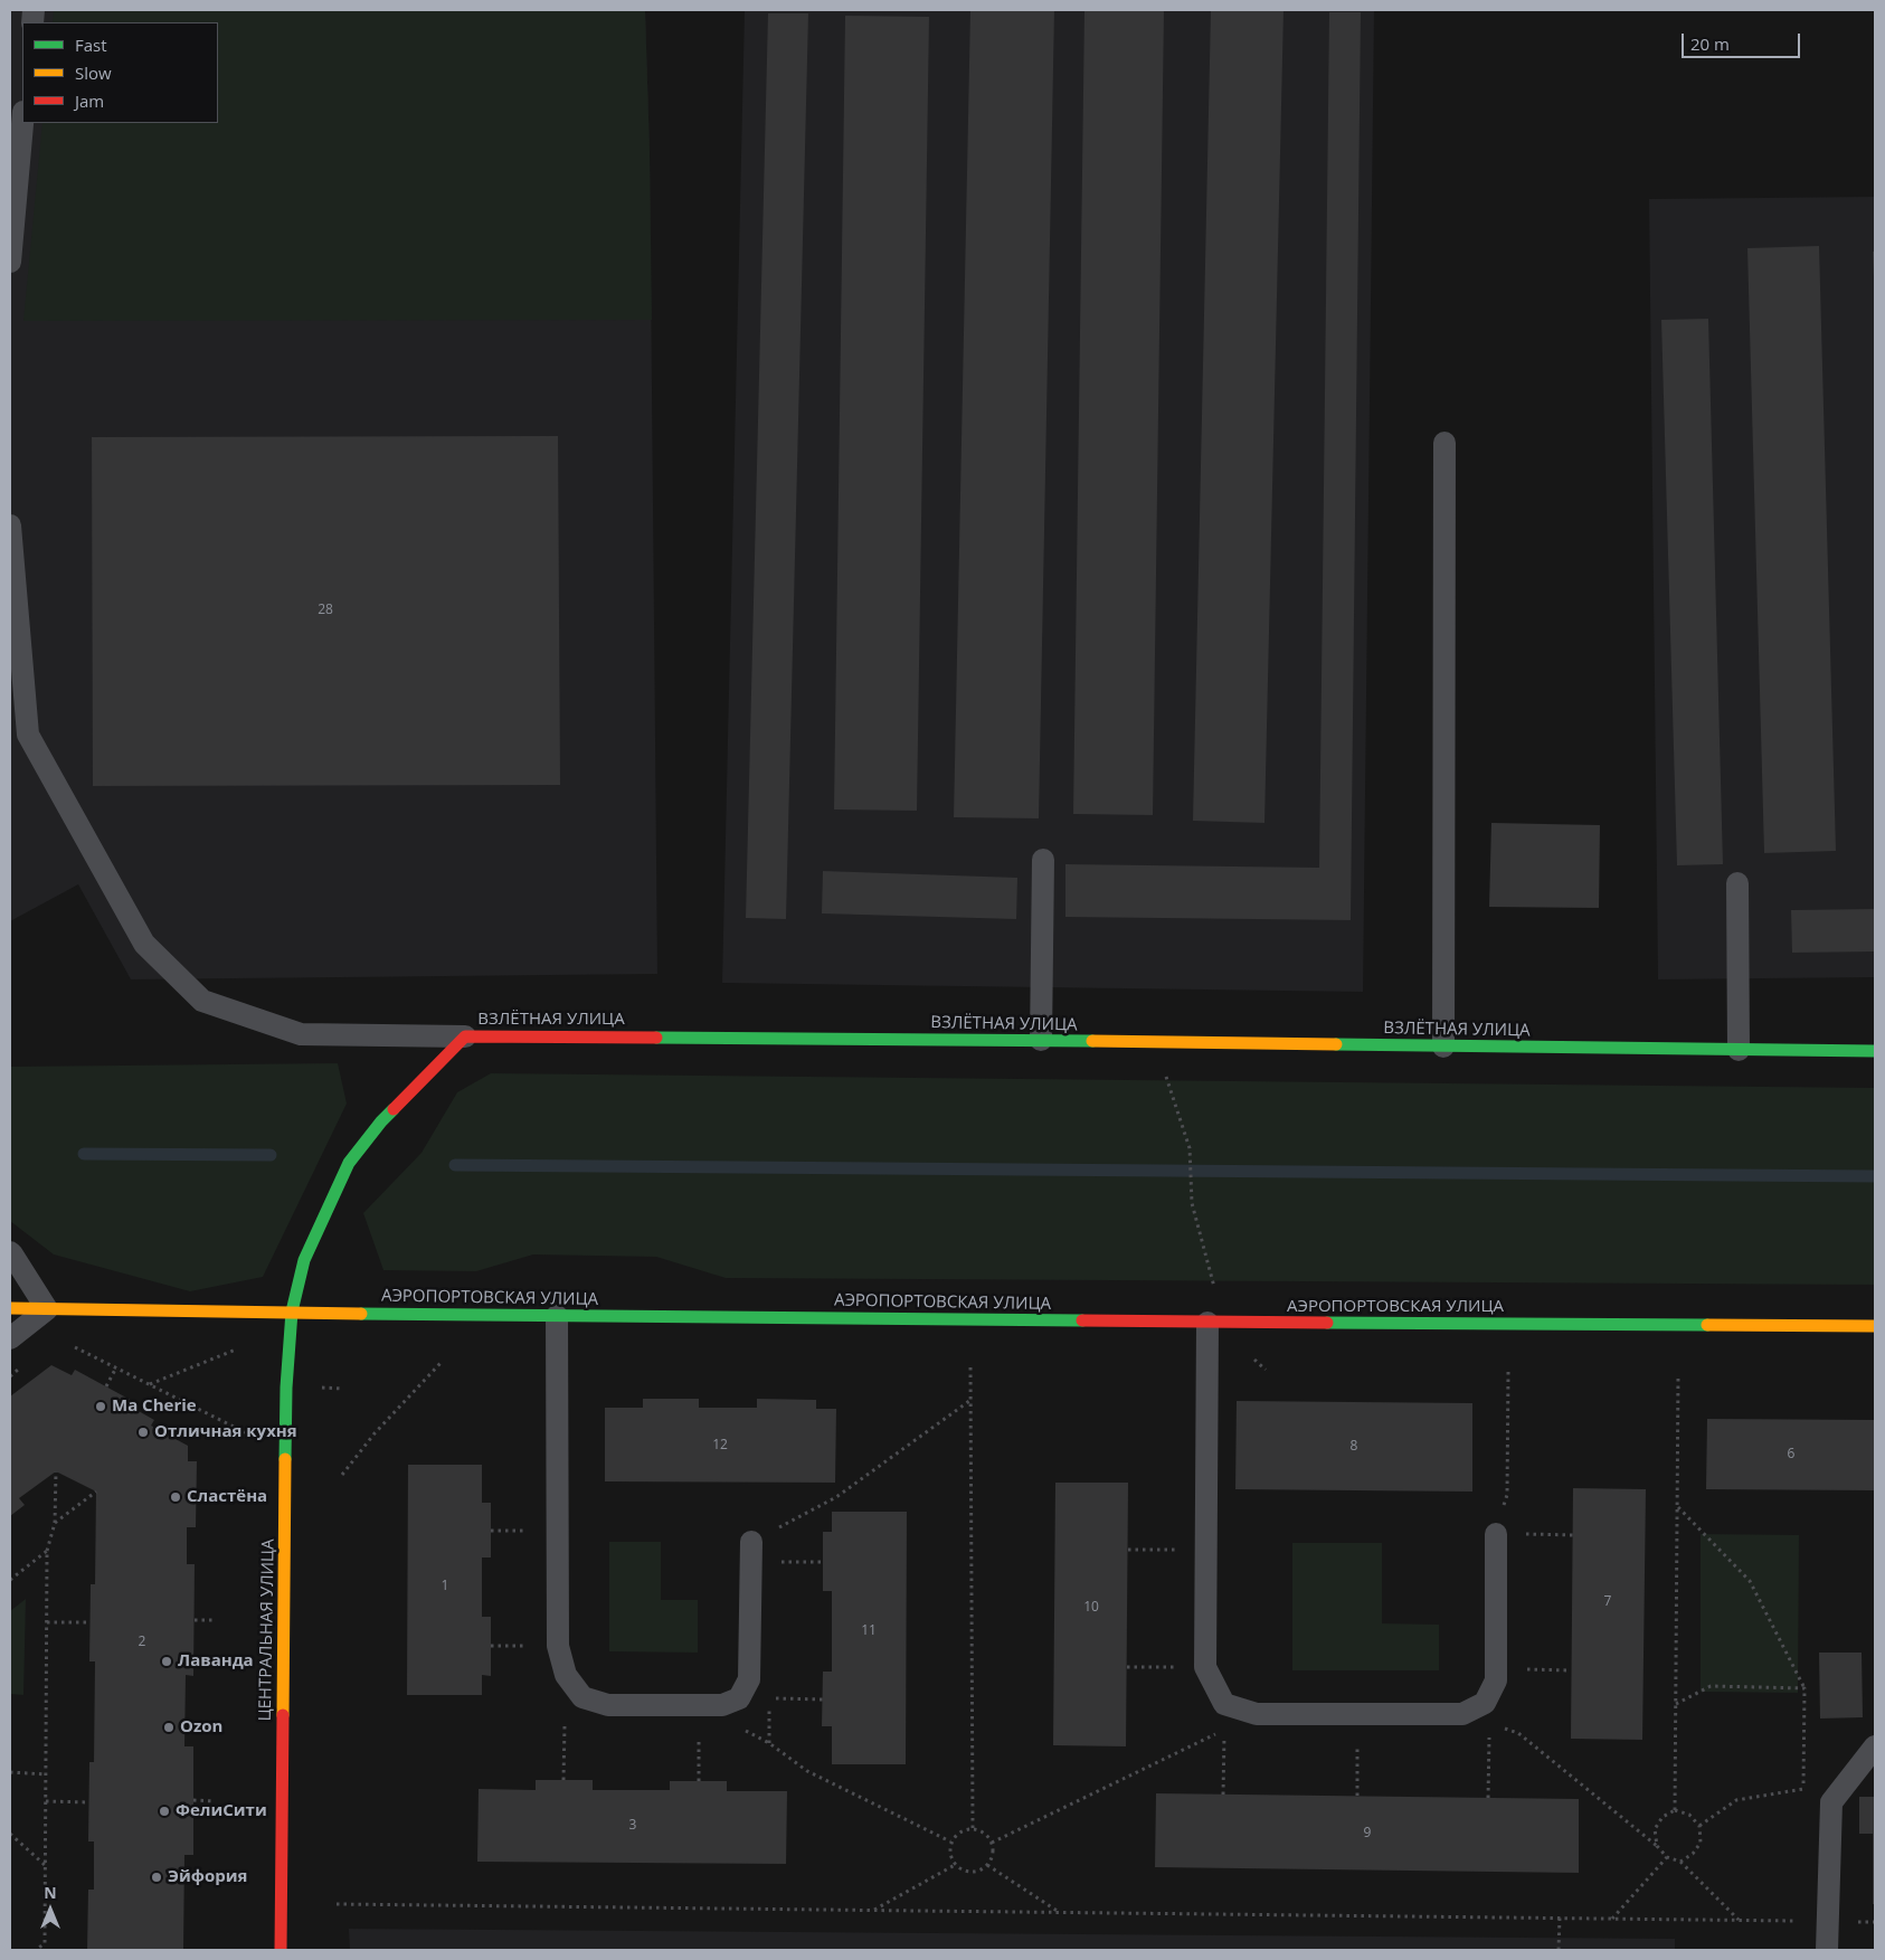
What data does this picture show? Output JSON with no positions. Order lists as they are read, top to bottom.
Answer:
{
  "streets": {
    "street": ["ВЗЛЁТНАЯ УЛИЦА", "АЭРОПОРТОВСКАЯ УЛИЦА", "ЦЕНТРАЛЬНАЯ УЛИЦА"]
  },
  "crossings": [
    ["ВЗЛЁТНАЯ УЛИЦА", "АЭРОПОРТОВСКАЯ УЛИЦА"],
    ["ВЗЛЁТНАЯ УЛИЦА", "ЦЕНТРАЛЬНАЯ УЛИЦА"],
    ["АЭРОПОРТОВСКАЯ УЛИЦА", "ЦЕНТРАЛЬНАЯ УЛИЦА"]
  ],
  "places": [
    "Ma Cherie",
    "Отличная кухня",
    "Сластёна",
    "Лаванда",
    "Ozon",
    "ФелиСити",
    "Эйфория"
  ],
  "house_numbers": [
    "28",
    "12",
    "8",
    "6",
    "1",
    "7",
    "10",
    "11",
    "2",
    "3",
    "9"
  ],
  "legend": ["Fast", "Slow", "Jam"],
  "scale_bar": "20 m",
  "north": "top"
}
